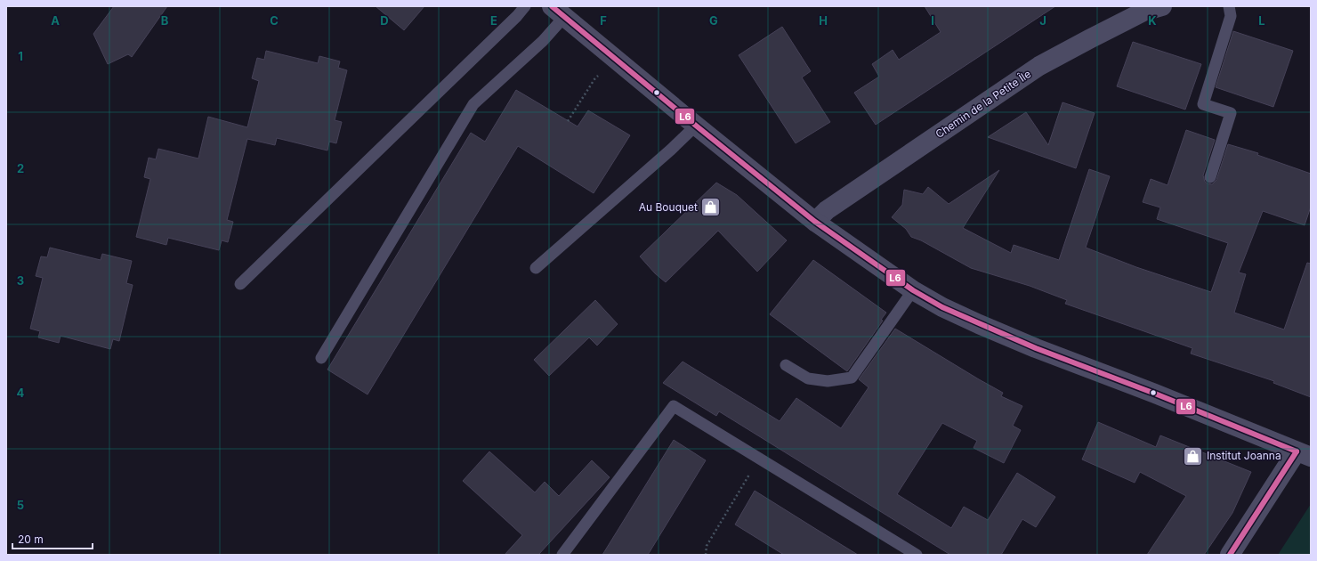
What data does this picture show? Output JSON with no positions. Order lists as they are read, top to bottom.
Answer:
{
  "streets": {
    "street": ["Chemin de la Petite Île"]
  },
  "places": {
    "shop": ["Au Bouquet", "Institut Joanna"]
  },
  "lines": ["transit line L6"],
  "scale_bar": "20 m",
  "grid": {
    "columns": [
      "A",
      "B",
      "C",
      "D",
      "E",
      "F",
      "G",
      "H",
      "I",
      "J",
      "K",
      "L"
    ],
    "rows": [
      "1",
      "2",
      "3",
      "4",
      "5"
    ]
  }
}
